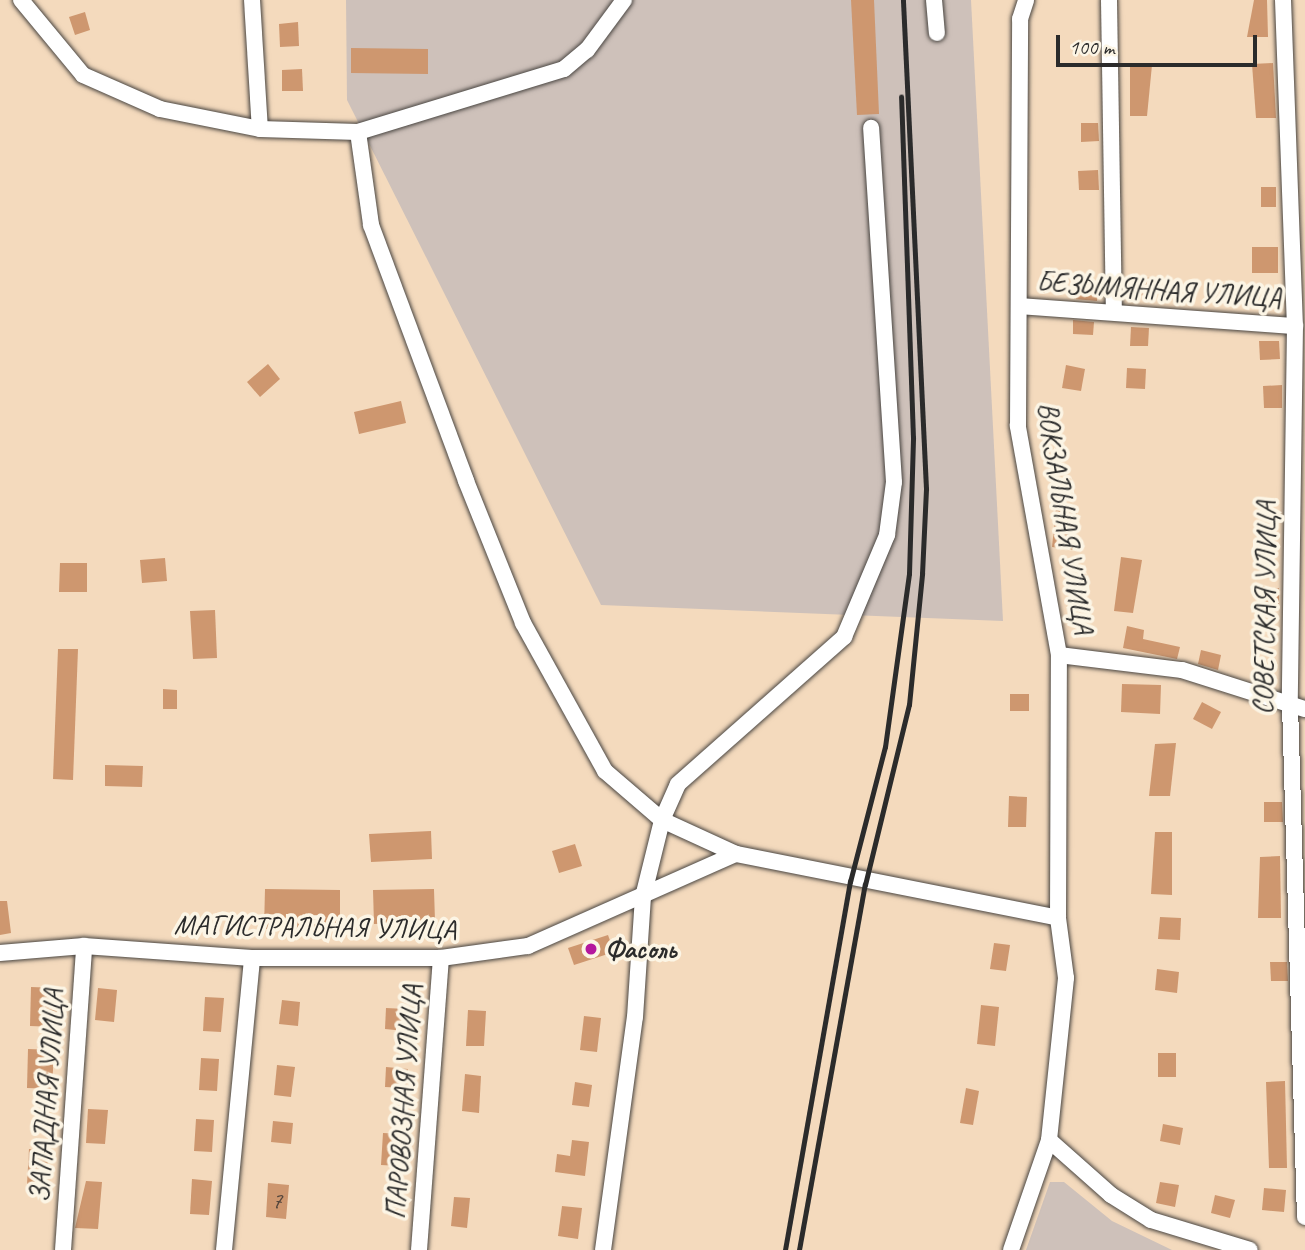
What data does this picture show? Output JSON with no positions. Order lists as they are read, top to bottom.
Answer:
{
  "streets": {
    "street": [
      "БЕЗЫМЯННАЯ УЛИЦА",
      "ВОКЗАЛЬНАЯ УЛИЦА",
      "СОВЕТСКАЯ УЛИЦА",
      "МАГИСТРАЛЬНАЯ УЛИЦА",
      "ЗАПАДНАЯ УЛИЦА",
      "ПАРОВОЗНАЯ УЛИЦА"
    ]
  },
  "crossings": [
    ["БЕЗЫМЯННАЯ УЛИЦА", "ВОКЗАЛЬНАЯ УЛИЦА"],
    ["БЕЗЫМЯННАЯ УЛИЦА", "СОВЕТСКАЯ УЛИЦА"],
    ["МАГИСТРАЛЬНАЯ УЛИЦА", "ЗАПАДНАЯ УЛИЦА"],
    ["МАГИСТРАЛЬНАЯ УЛИЦА", "ПАРОВОЗНАЯ УЛИЦА"]
  ],
  "places": ["Фасоль"],
  "house_numbers": ["7"],
  "scale_bar": "100 m"
}
